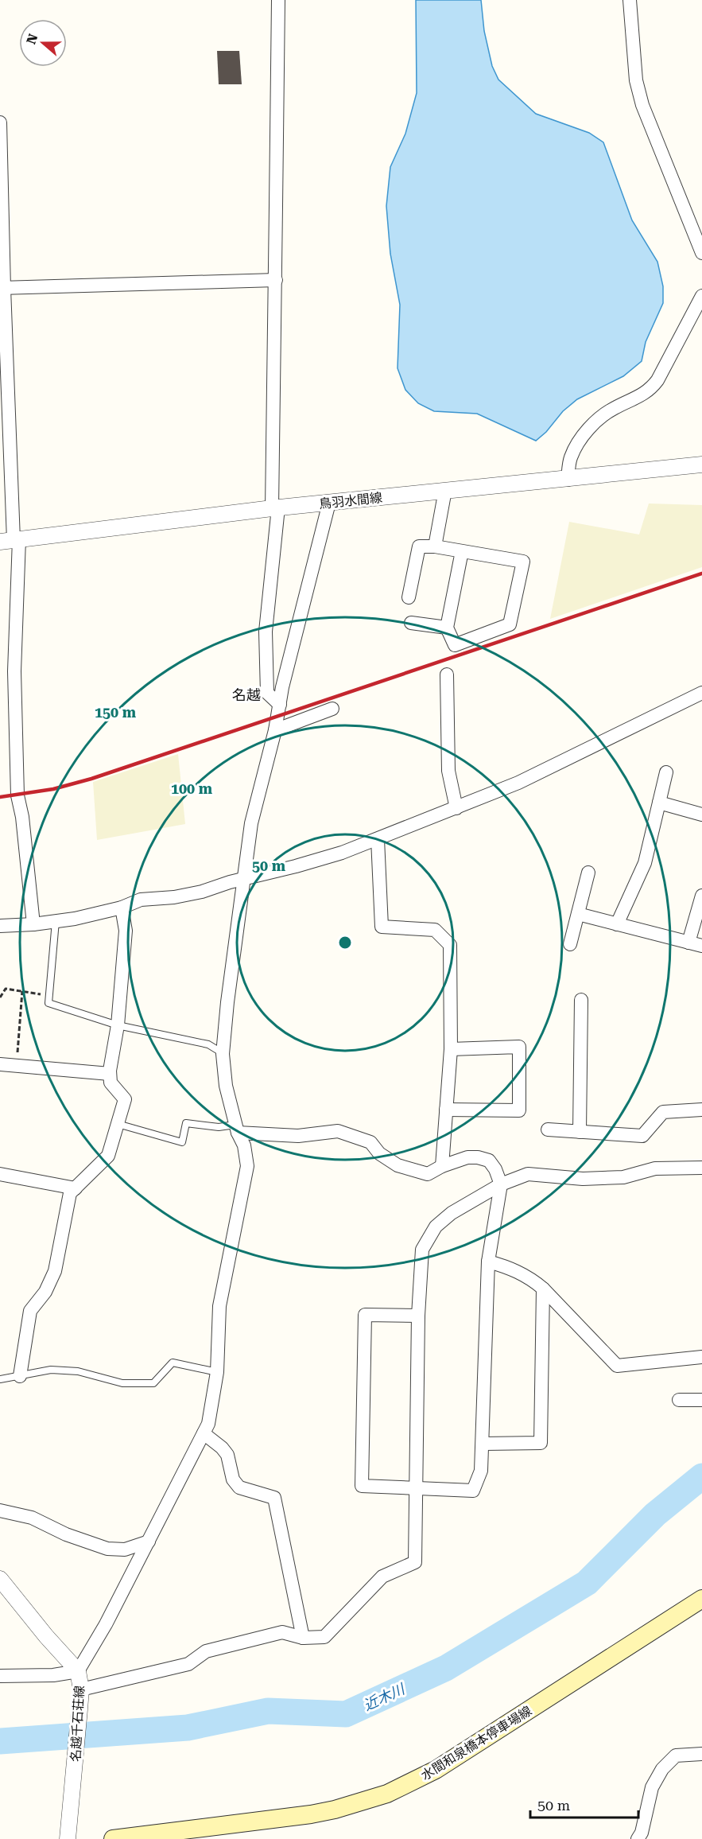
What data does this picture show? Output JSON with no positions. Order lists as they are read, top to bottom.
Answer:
{
  "streets": {
    "main road": ["水間和泉橋本停車場線"],
    "street": ["鳥羽水間線", "名越千石荘線"]
  },
  "districts": ["名越"],
  "water": ["近木川"],
  "scale_bar": "50 m",
  "north": "left",
  "rings": ["150 m", "100 m", "50 m"]
}
